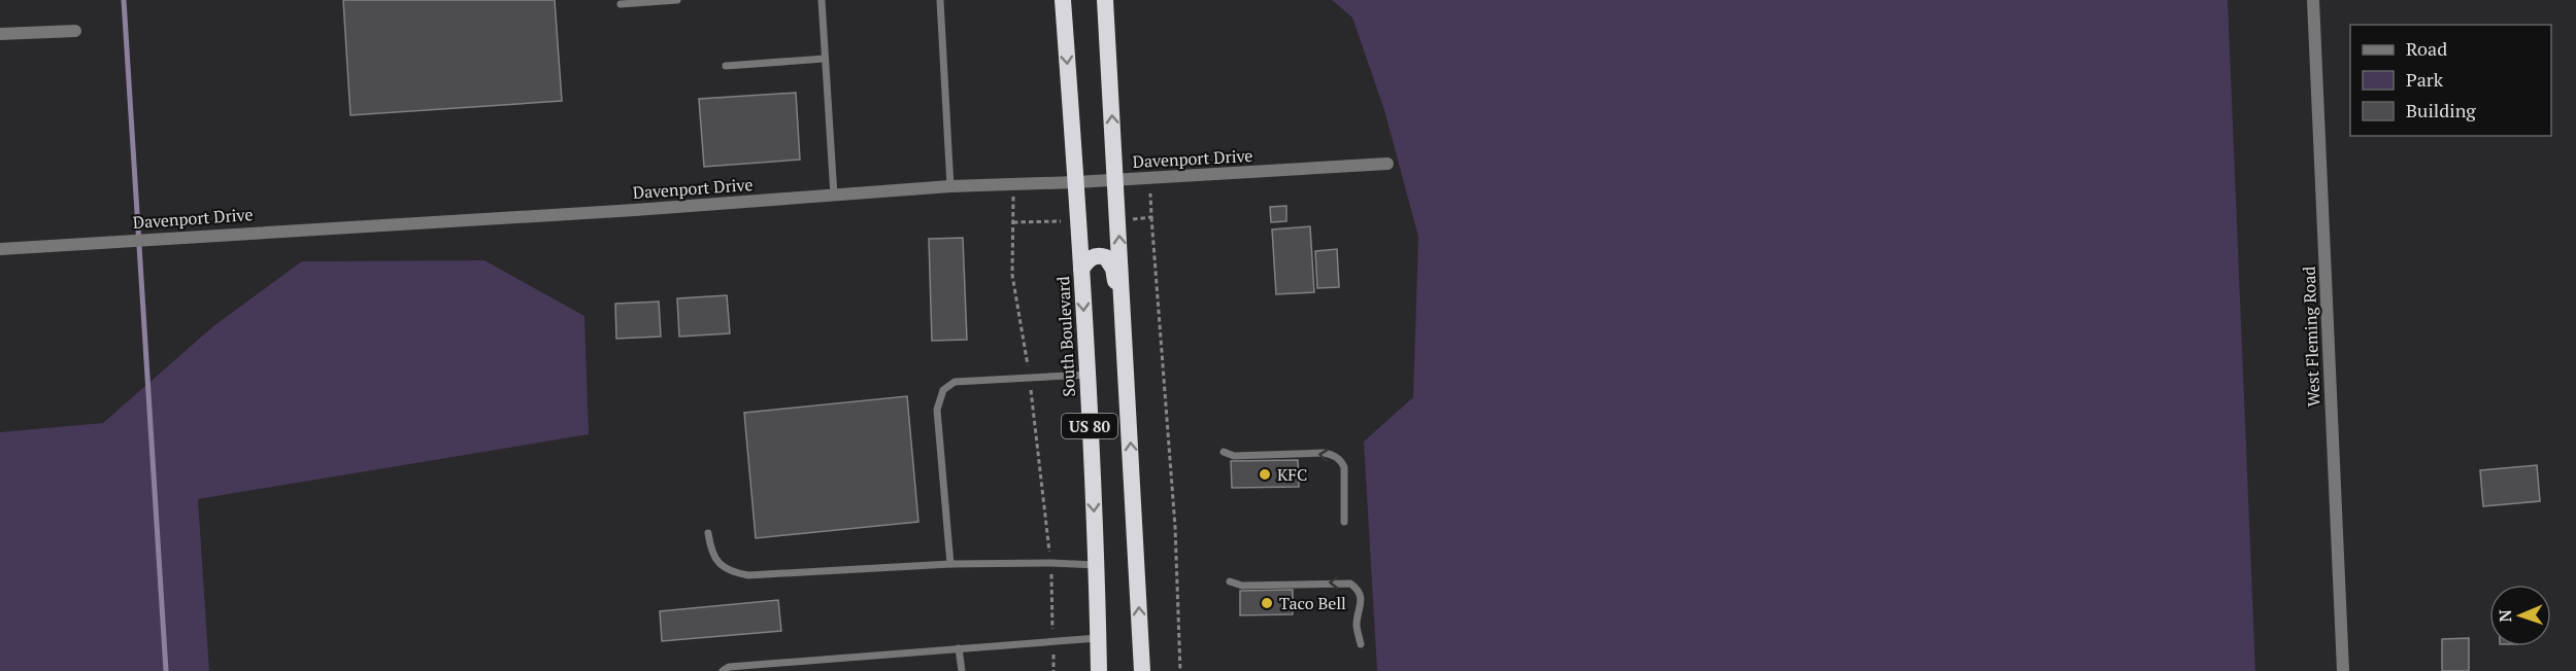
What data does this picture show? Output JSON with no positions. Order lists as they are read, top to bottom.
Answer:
{
  "streets": {
    "highway": ["South Boulevard", "US 80"],
    "street": ["Davenport Drive", "West Fleming Road"]
  },
  "crossings": [
    ["Davenport Drive", "South Boulevard"],
    ["Davenport Drive", "US 80"]
  ],
  "places": ["KFC", "Taco Bell"],
  "legend": ["Road", "Park", "Building"],
  "north": "left"
}
